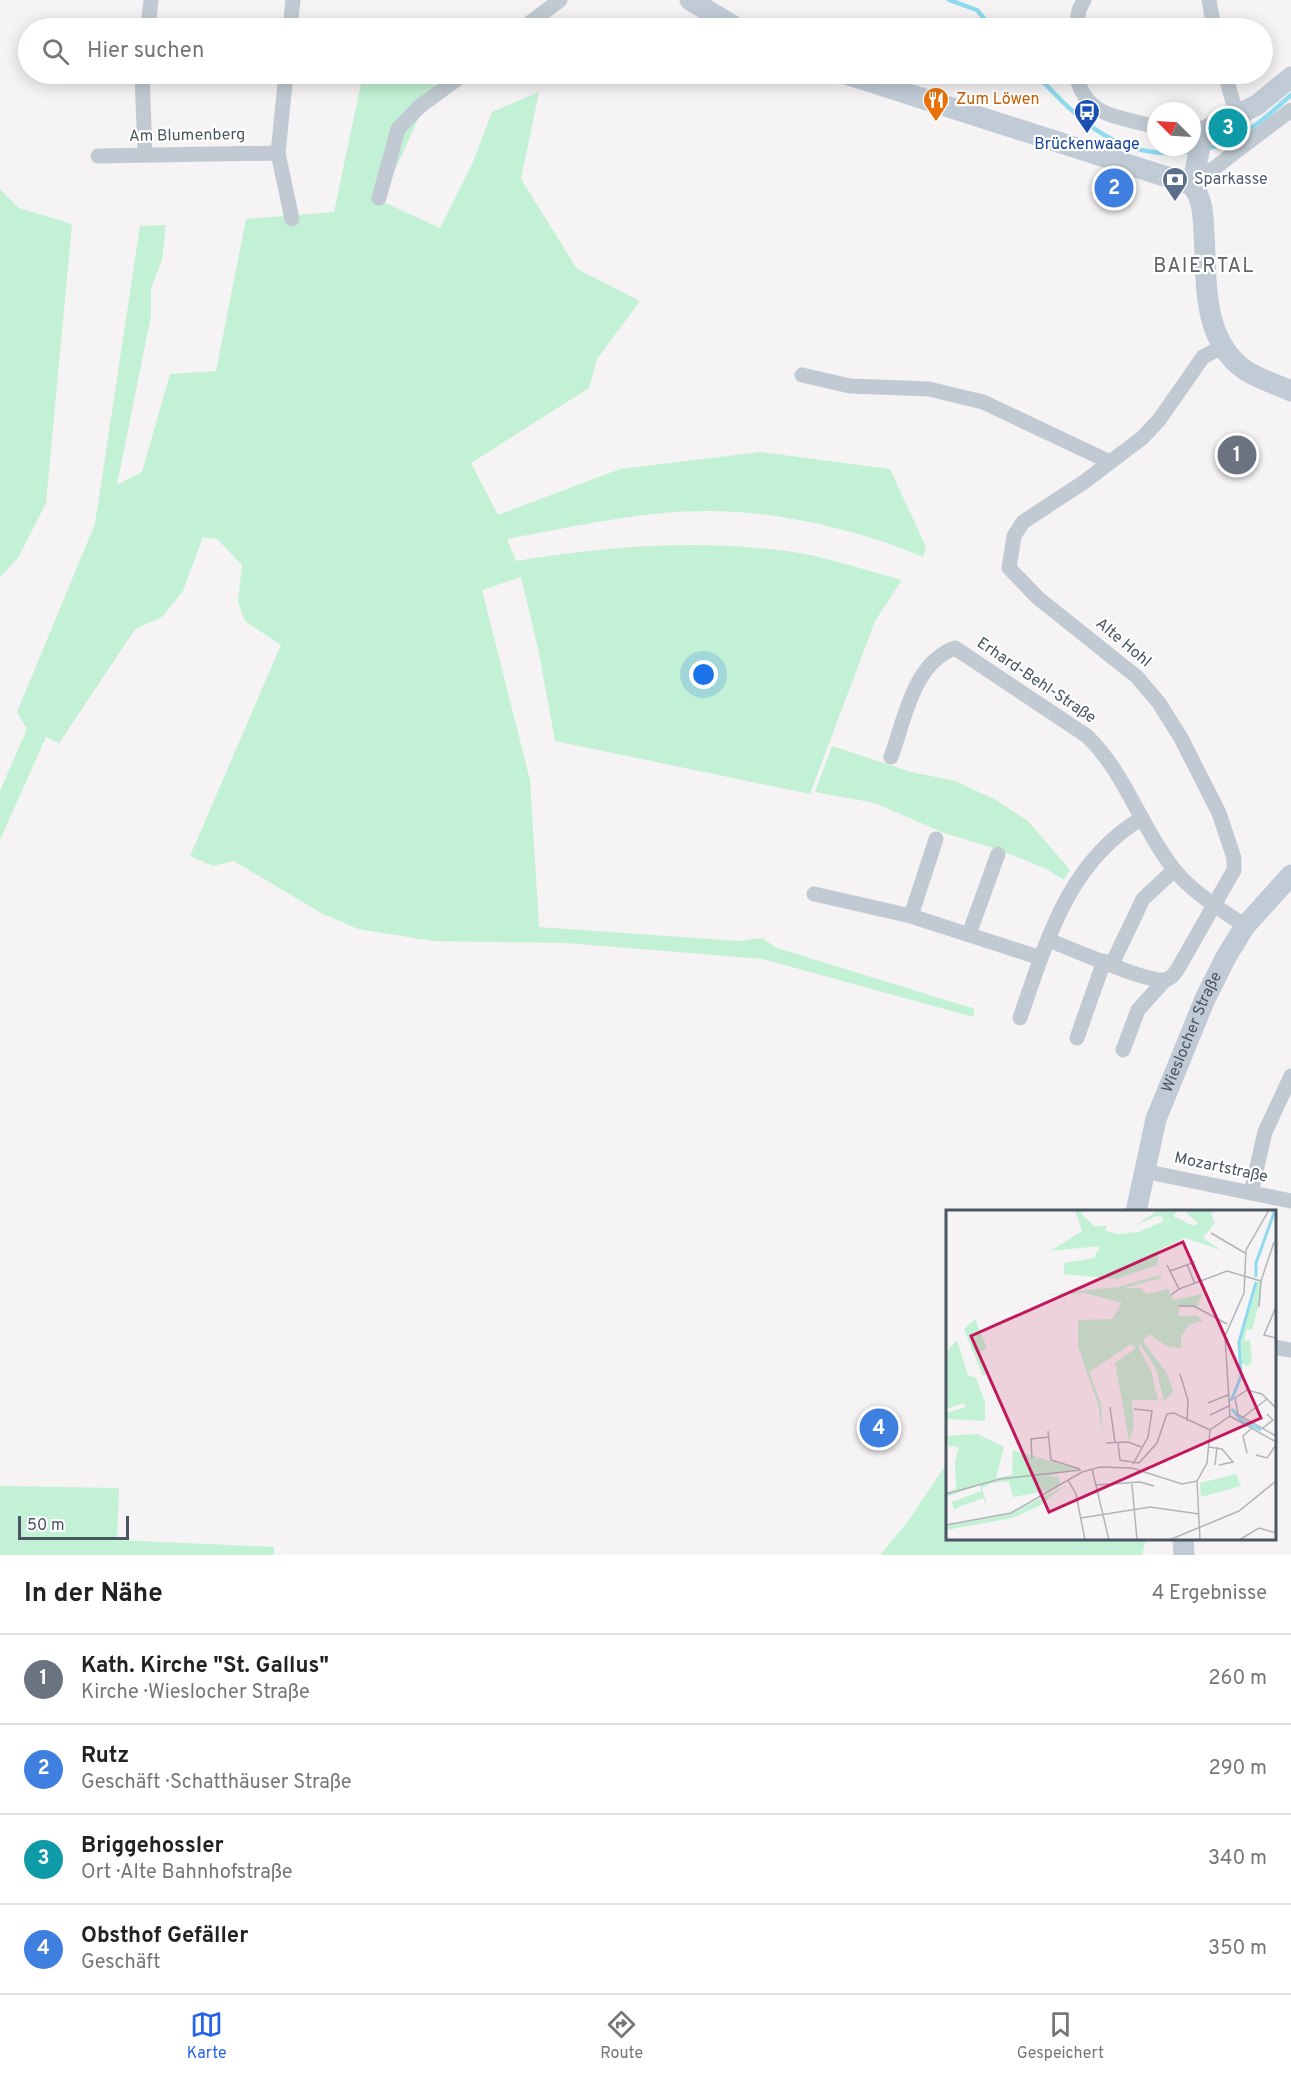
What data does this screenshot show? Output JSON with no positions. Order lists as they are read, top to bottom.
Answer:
{
  "streets": {
    "main road": ["Wieslocher Straße"],
    "street": [
      "Am Blumenberg",
      "Alte Hohl",
      "Erhard-Behl-Straße",
      "Mozartstraße"
    ]
  },
  "crossings": [
    ["Alte Hohl", "Erhard-Behl-Straße"],
    ["Erhard-Behl-Straße", "Wieslocher Straße"],
    ["Wieslocher Straße", "Mozartstraße"]
  ],
  "districts": ["BAIERTAL"],
  "places": {
    "restaurant": ["Zum Löwen"],
    "bus stop": ["Brückenwaage"],
    "bank": ["Sparkasse"]
  },
  "scale_bar": "50 m",
  "north": "top left",
  "page": {
    "search": "Hier suchen",
    "pins": [
      "3",
      "2",
      "1",
      "4"
    ],
    "scale": "50 m",
    "heading": ["In der Nähe", "4 Ergebnisse"],
    "list": [
      {
        "mark": "1",
        "name": "Kath. Kirche \"St. Gallus\"",
        "note": "Kirche · Wieslocher Straße",
        "value": "260 m"
      },
      {
        "mark": "2",
        "name": "Rutz",
        "note": "Geschäft · Schatthäuser Straße",
        "value": "290 m"
      },
      {
        "mark": "3",
        "name": "Briggehossler",
        "note": "Ort · Alte Bahnhofstraße",
        "value": "340 m"
      },
      {
        "mark": "4",
        "name": "Obsthof Gefäller",
        "note": "Geschäft",
        "value": "350 m"
      }
    ],
    "nav": ["Karte", "Route", "Gespeichert"]
  }
}
